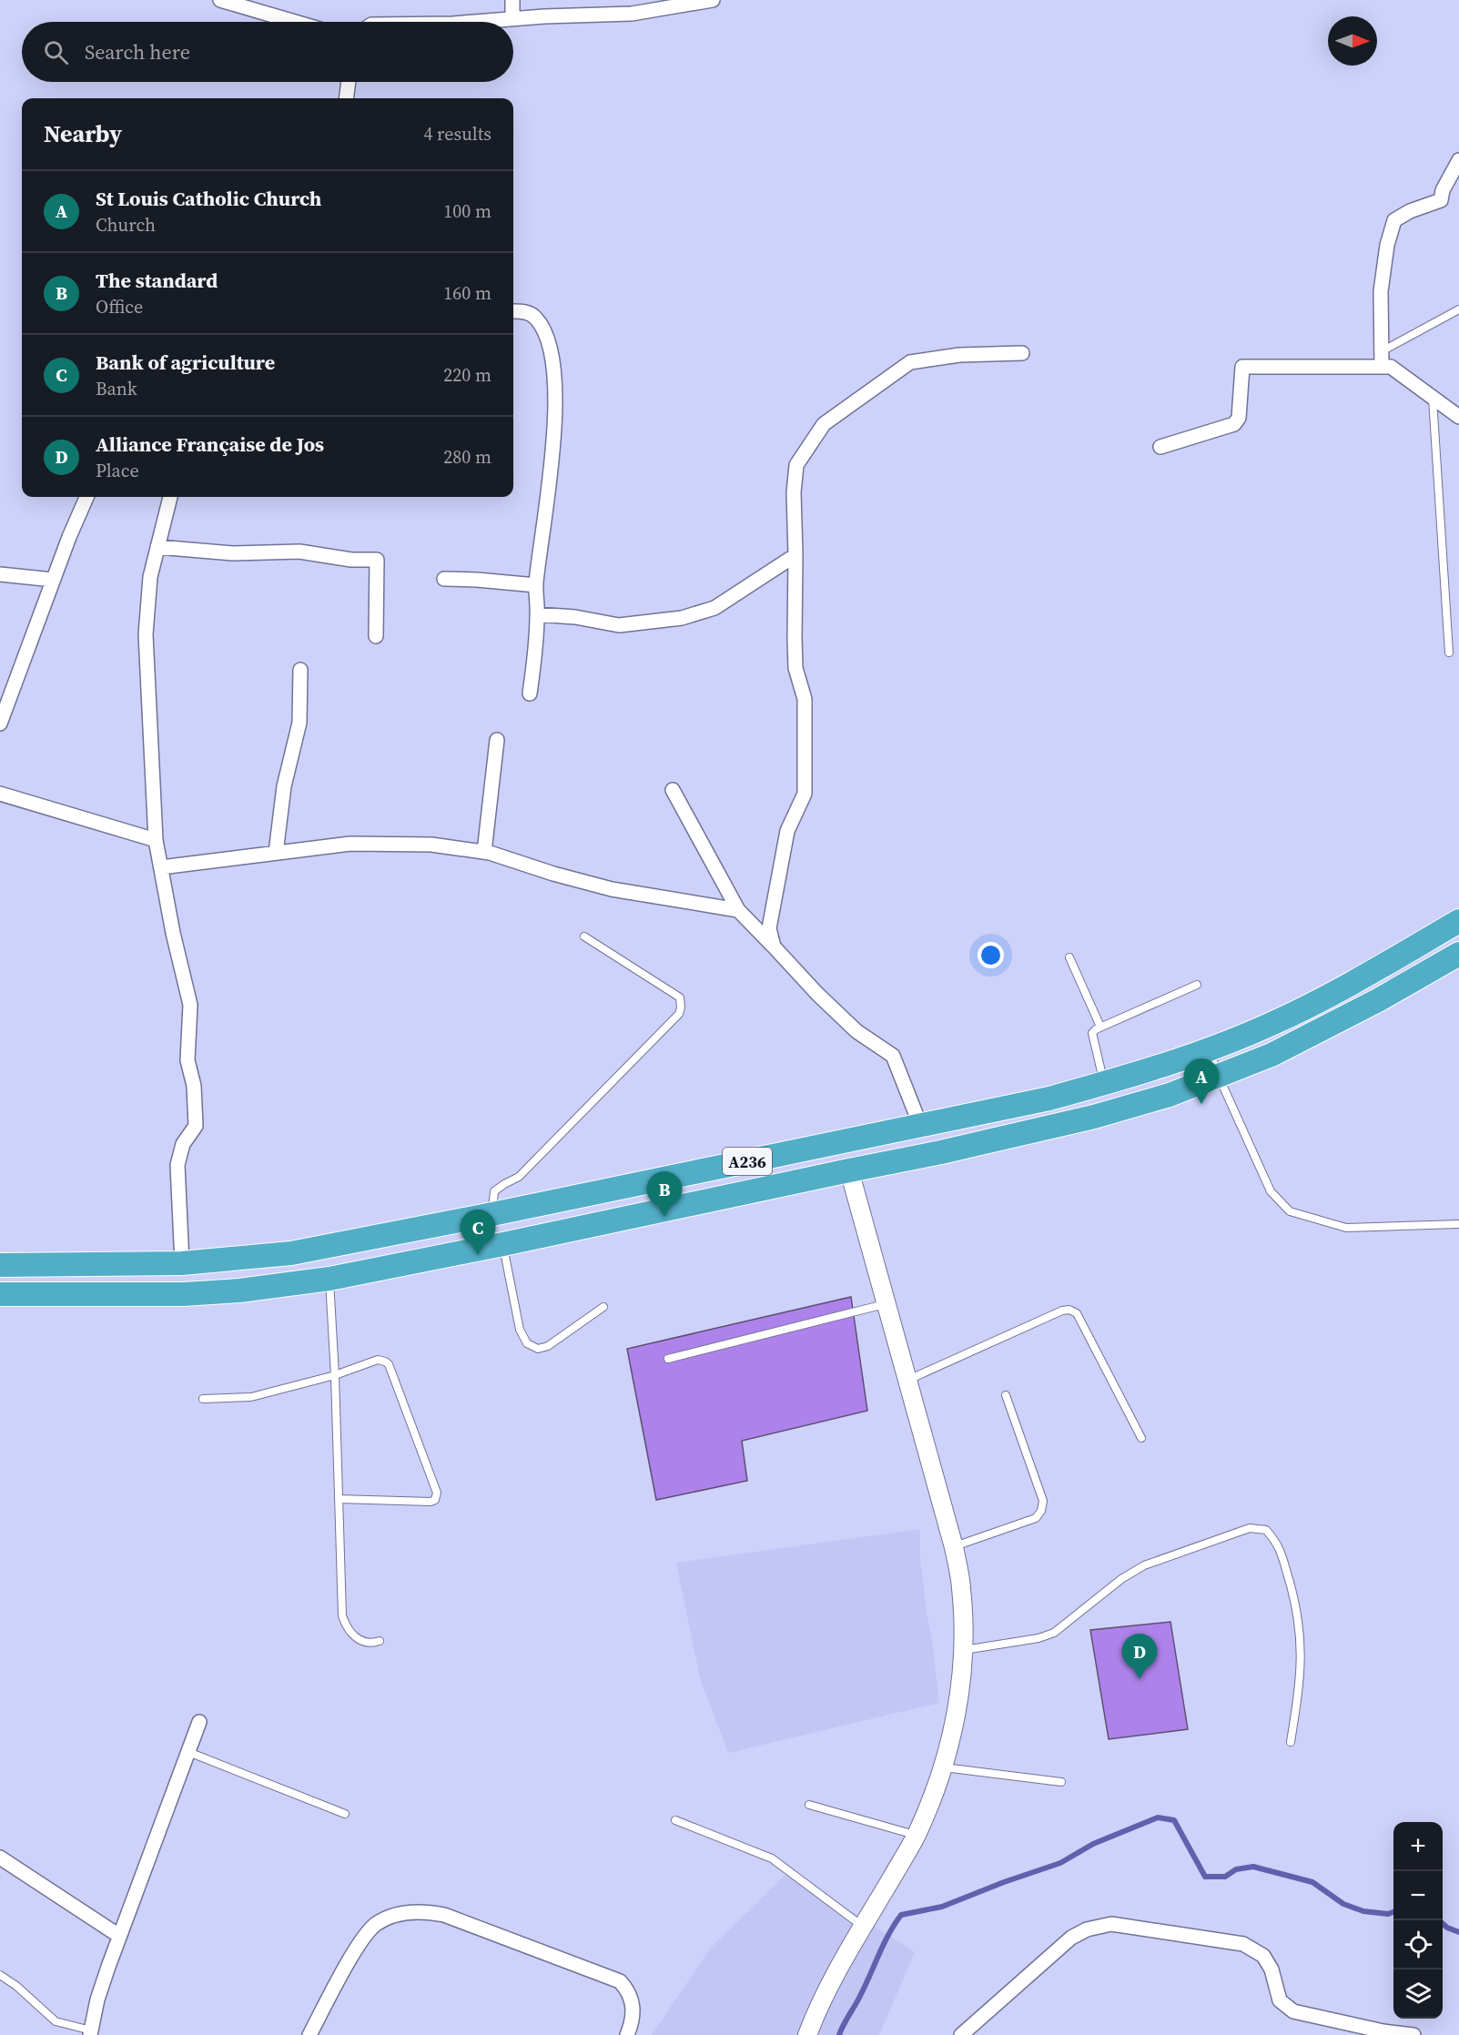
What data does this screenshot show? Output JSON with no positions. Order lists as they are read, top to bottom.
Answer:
{
  "streets": {
    "highway": ["A236"]
  },
  "north": "right",
  "page": {
    "search": "Search here",
    "heading": ["Nearby", "4 results"],
    "list": [
      {
        "mark": "A",
        "name": "St Louis Catholic Church",
        "note": "Church",
        "value": "100 m"
      },
      {
        "mark": "B",
        "name": "The standard",
        "note": "Office",
        "value": "160 m"
      },
      {
        "mark": "C",
        "name": "Bank of agriculture",
        "note": "Bank",
        "value": "220 m"
      },
      {
        "mark": "D",
        "name": "Alliance Française de Jos",
        "note": "Place",
        "value": "280 m"
      }
    ],
    "pins": [
      "A",
      "B",
      "C",
      "D"
    ],
    "map_buttons": ["+", "−"]
  }
}
